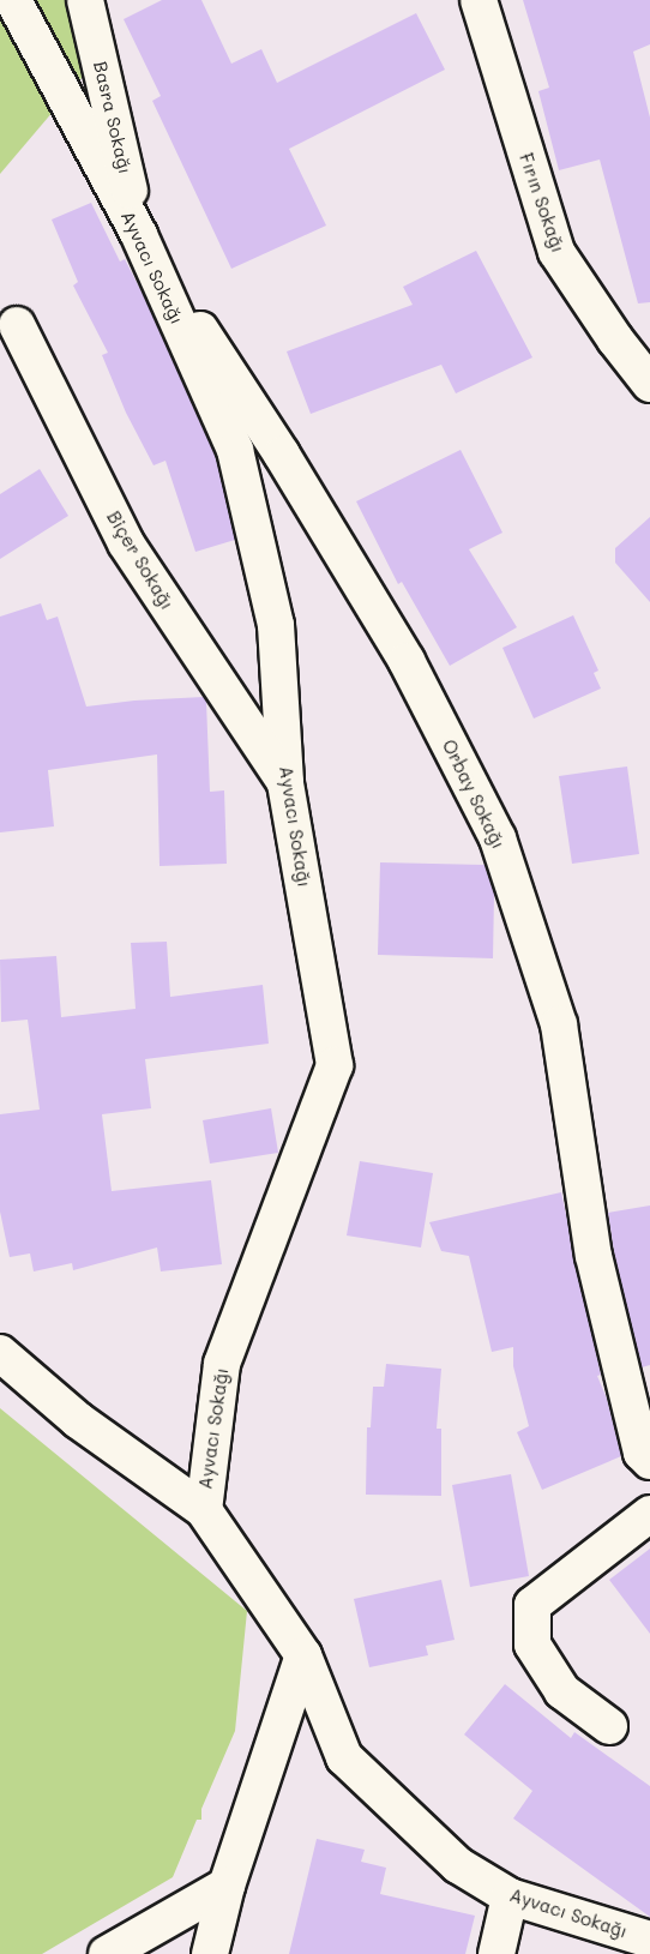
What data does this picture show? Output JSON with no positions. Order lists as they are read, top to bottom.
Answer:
{
  "streets": {
    "street": [
      "Basra Sokağı",
      "Fırın Sokağı",
      "Ayvacı Sokağı",
      "Biçer Sokağı",
      "Orbay Sokağı"
    ]
  },
  "crossings": [
    ["Basra Sokağı", "Ayvacı Sokağı"],
    ["Basra Sokağı", "Orbay Sokağı"],
    ["Ayvacı Sokağı", "Biçer Sokağı"],
    ["Ayvacı Sokağı", "Orbay Sokağı"]
  ]
}
